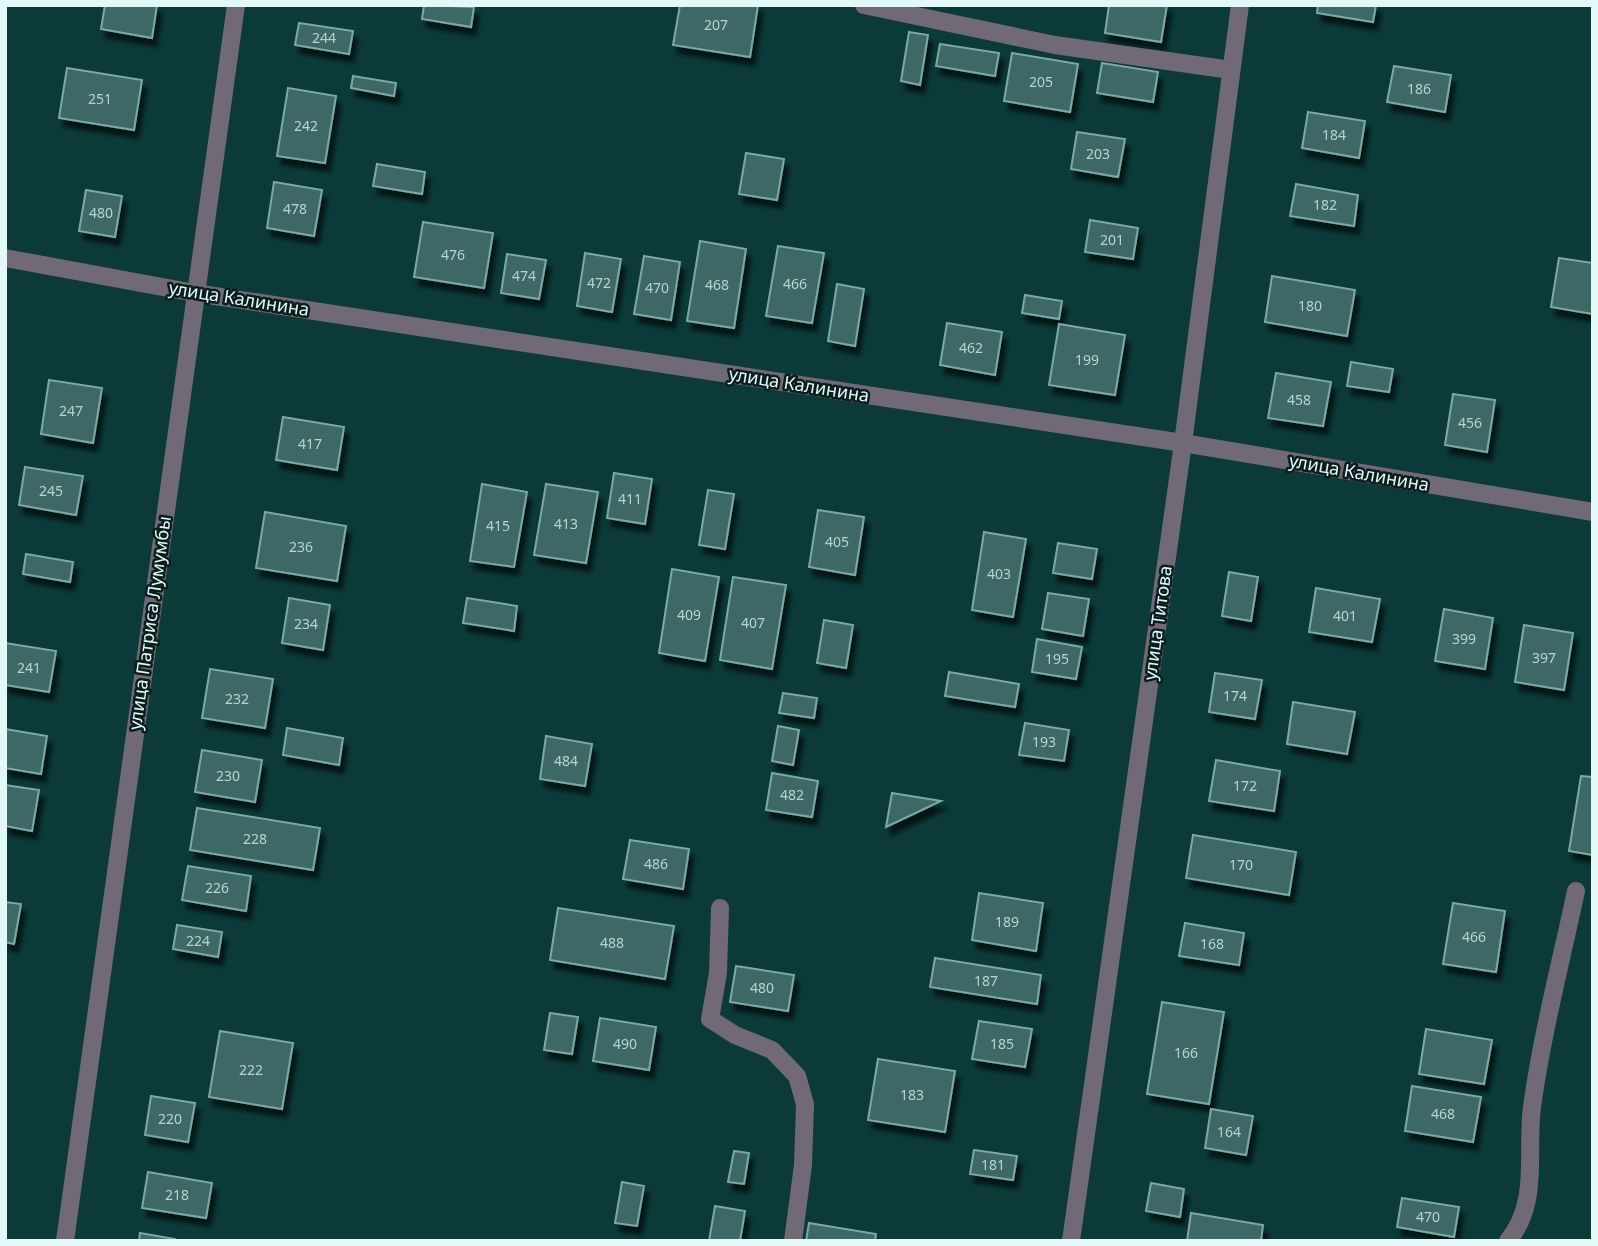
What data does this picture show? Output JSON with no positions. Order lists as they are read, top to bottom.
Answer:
{
  "streets": {
    "street": ["улица Калинина", "улица Патриса Лумумбы", "улица Титова"]
  },
  "crossings": [
    ["улица Калинина", "улица Патриса Лумумбы"],
    ["улица Калинина", "улица Титова"]
  ],
  "house_numbers": [
    "207",
    "244",
    "205",
    "186",
    "251",
    "242",
    "184",
    "203",
    "182",
    "478",
    "480",
    "201",
    "476",
    "474",
    "472",
    "466",
    "468",
    "470",
    "180",
    "462",
    "199",
    "458",
    "247",
    "456",
    "417",
    "245",
    "411",
    "413",
    "415",
    "405",
    "236",
    "403",
    "409",
    "401",
    "407",
    "234",
    "399",
    "397",
    "195",
    "241",
    "174",
    "232",
    "193",
    "484",
    "230",
    "172",
    "482",
    "228",
    "486",
    "170",
    "226",
    "189",
    "466",
    "224",
    "488",
    "168",
    "187",
    "480",
    "490",
    "185",
    "166",
    "222",
    "183",
    "468",
    "220",
    "164",
    "181",
    "218",
    "470"
  ]
}
